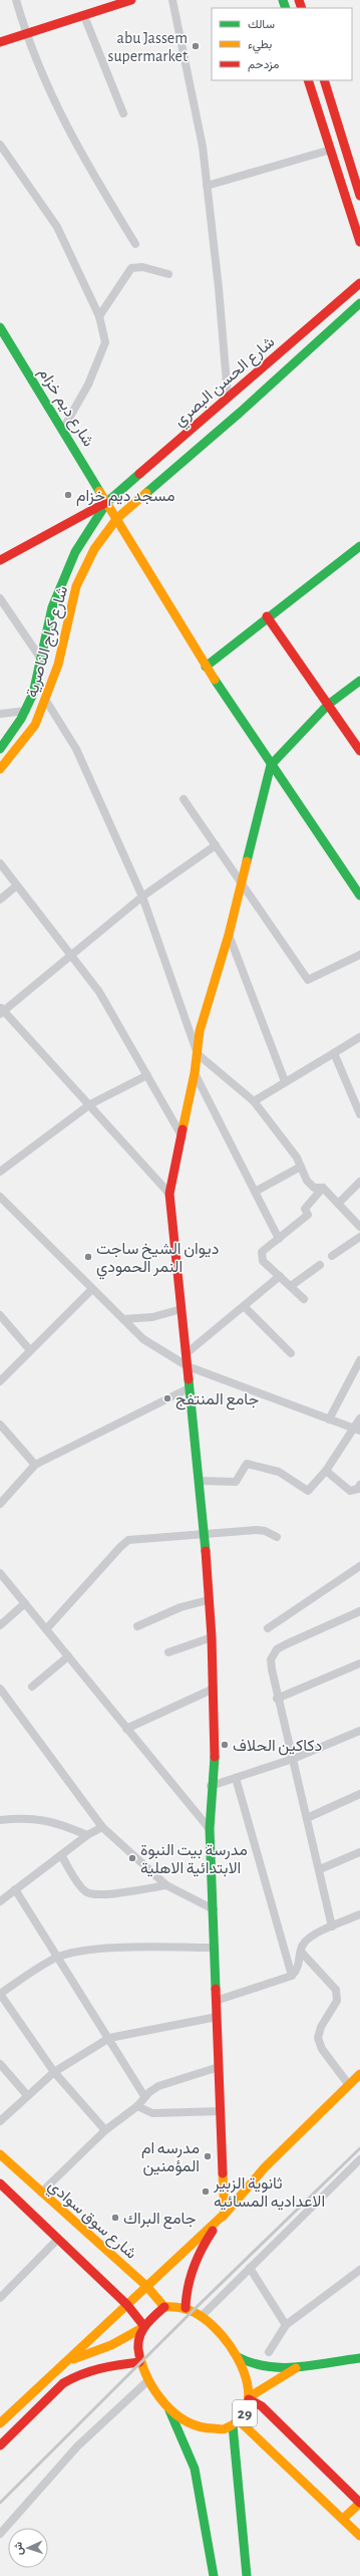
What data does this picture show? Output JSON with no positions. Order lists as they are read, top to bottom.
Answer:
{
  "streets": {
    "street": [
      "شارع الحسن البصري",
      "شارع ديم خزام",
      "شارع كراج الناصرية",
      "شارع سوق سوادي",
      "29"
    ]
  },
  "crossings": [
    ["شارع الحسن البصري", "شارع ديم خزام"],
    ["شارع الحسن البصري", "شارع كراج الناصرية"],
    ["شارع ديم خزام", "شارع كراج الناصرية"],
    ["شارع سوق سوادي", "29"]
  ],
  "places": [
    "abu Jassem supermarket",
    "مسجد ديم خزام",
    "ديوان الشيخ ساجت النمر الحمودي",
    "جامع المنتفج",
    "دكاكين الحلاف",
    "مدرسة بيت النبوة الابتدائية الاهلية",
    "مدرسه ام المؤمنين",
    "ثانوية الزبير الاعداديه المسائيه",
    "جامع البراك"
  ],
  "legend": ["سالك", "بطيء", "مزدحم"],
  "north": "left"
}
